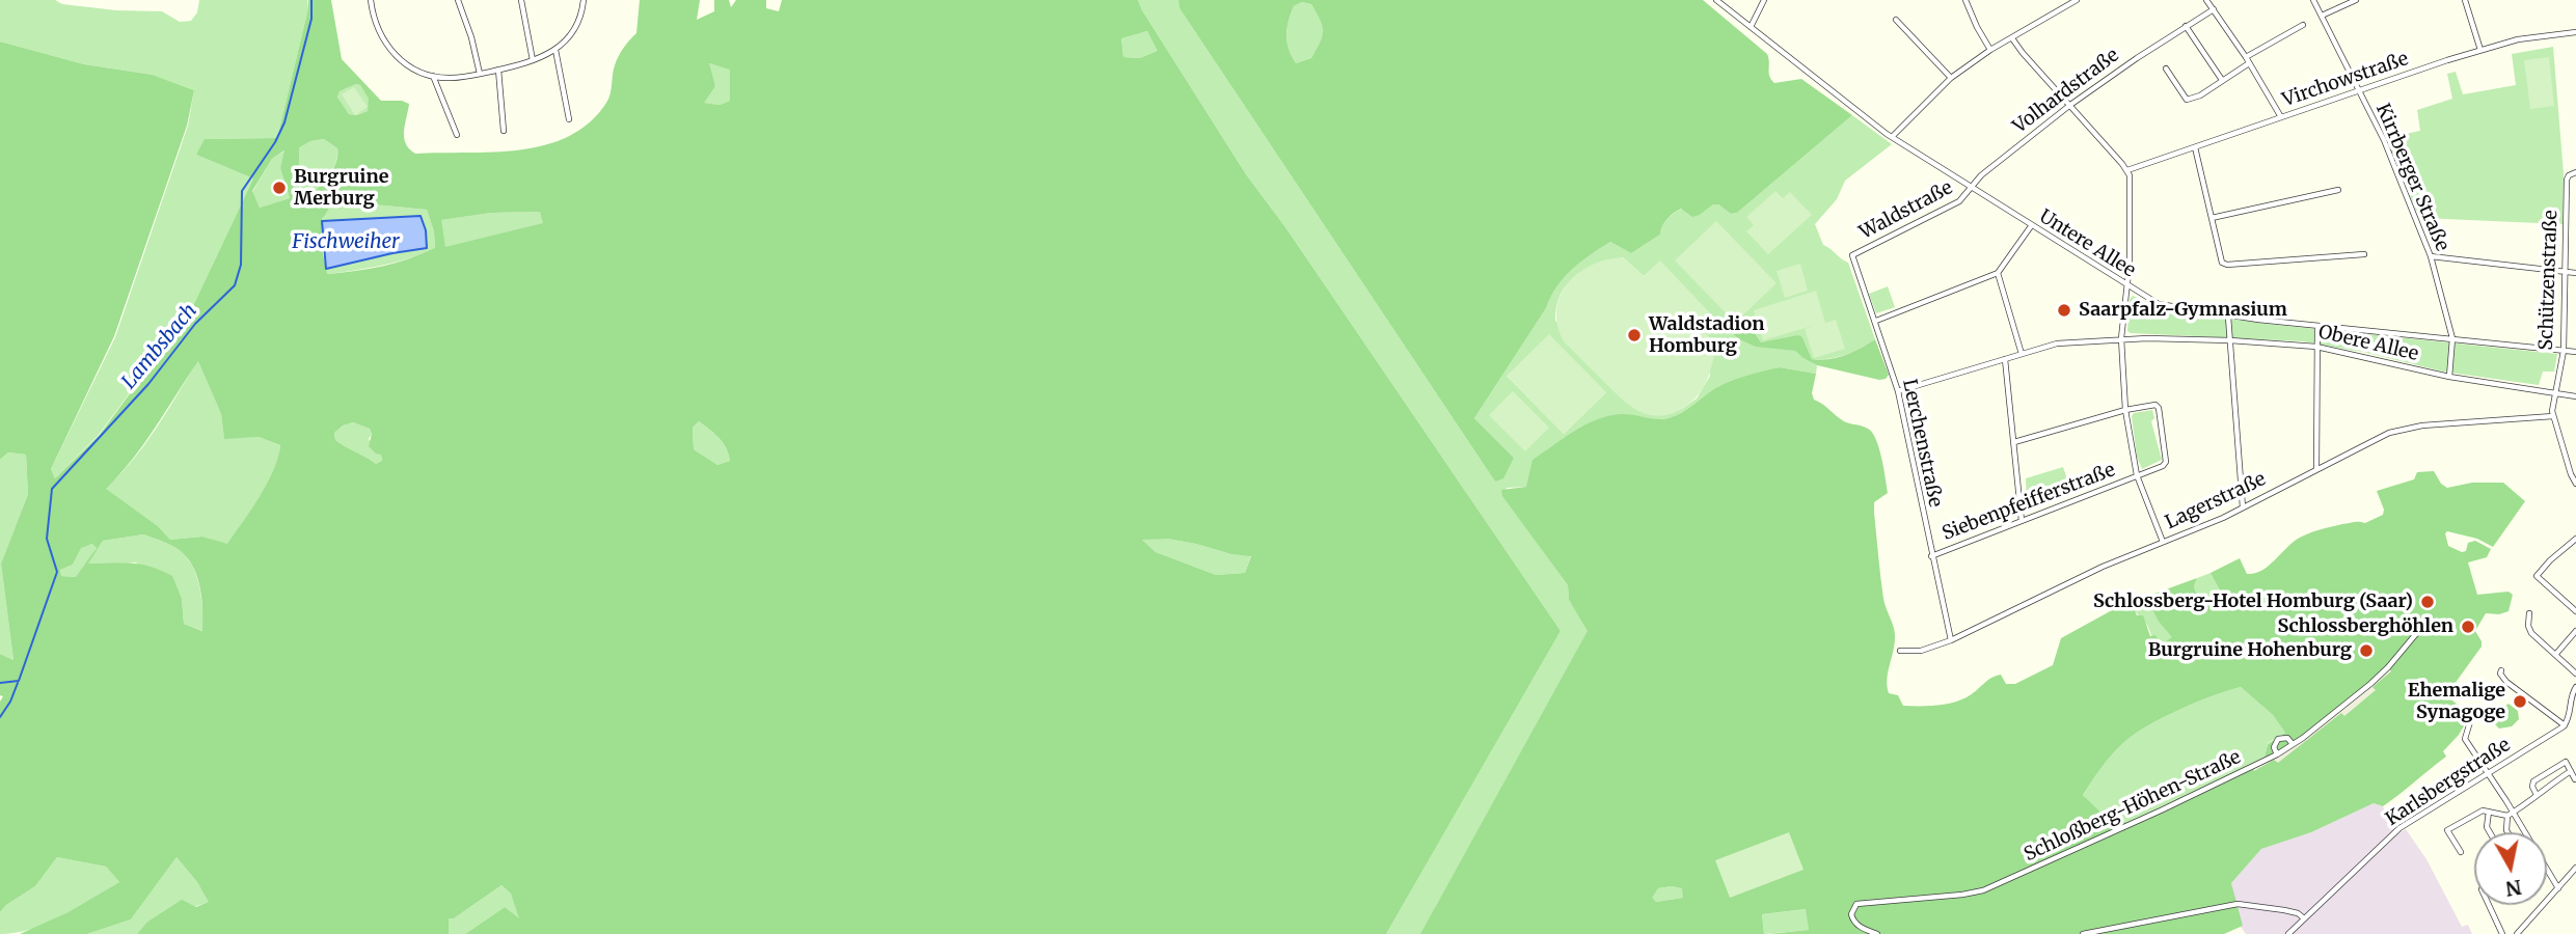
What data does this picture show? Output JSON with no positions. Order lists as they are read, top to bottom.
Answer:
{
  "streets": {
    "street": [
      "Virchowstraße",
      "Volhardstraße",
      "Kirrberger Straße",
      "Waldstraße",
      "Untere Allee",
      "Schützenstraße",
      "Obere Allee",
      "Lerchenstraße",
      "Lagerstraße",
      "Siebenpfeifferstraße",
      "Karlsbergstraße",
      "Schloßberg-Höhen-Straße"
    ]
  },
  "crossings": [
    ["Virchowstraße", "Kirrberger Straße"],
    ["Volhardstraße", "Waldstraße"],
    ["Volhardstraße", "Untere Allee"],
    ["Kirrberger Straße", "Untere Allee"],
    ["Kirrberger Straße", "Obere Allee"],
    ["Waldstraße", "Untere Allee"],
    ["Waldstraße", "Lerchenstraße"],
    ["Untere Allee", "Schützenstraße"],
    ["Schützenstraße", "Obere Allee"],
    ["Schützenstraße", "Lagerstraße"],
    ["Obere Allee", "Lerchenstraße"],
    ["Lerchenstraße", "Lagerstraße"],
    ["Lerchenstraße", "Siebenpfeifferstraße"]
  ],
  "water": ["Fischweiher", "Lambsbach"],
  "places": [
    "Burgruine Merburg",
    "Saarpfalz-Gymnasium",
    "Waldstadion Homburg",
    "Schlossberg-Hotel Homburg (Saar)",
    "Schlossberghöhlen",
    "Burgruine Hohenburg",
    "Ehemalige Synagoge"
  ],
  "north": "bottom"
}
